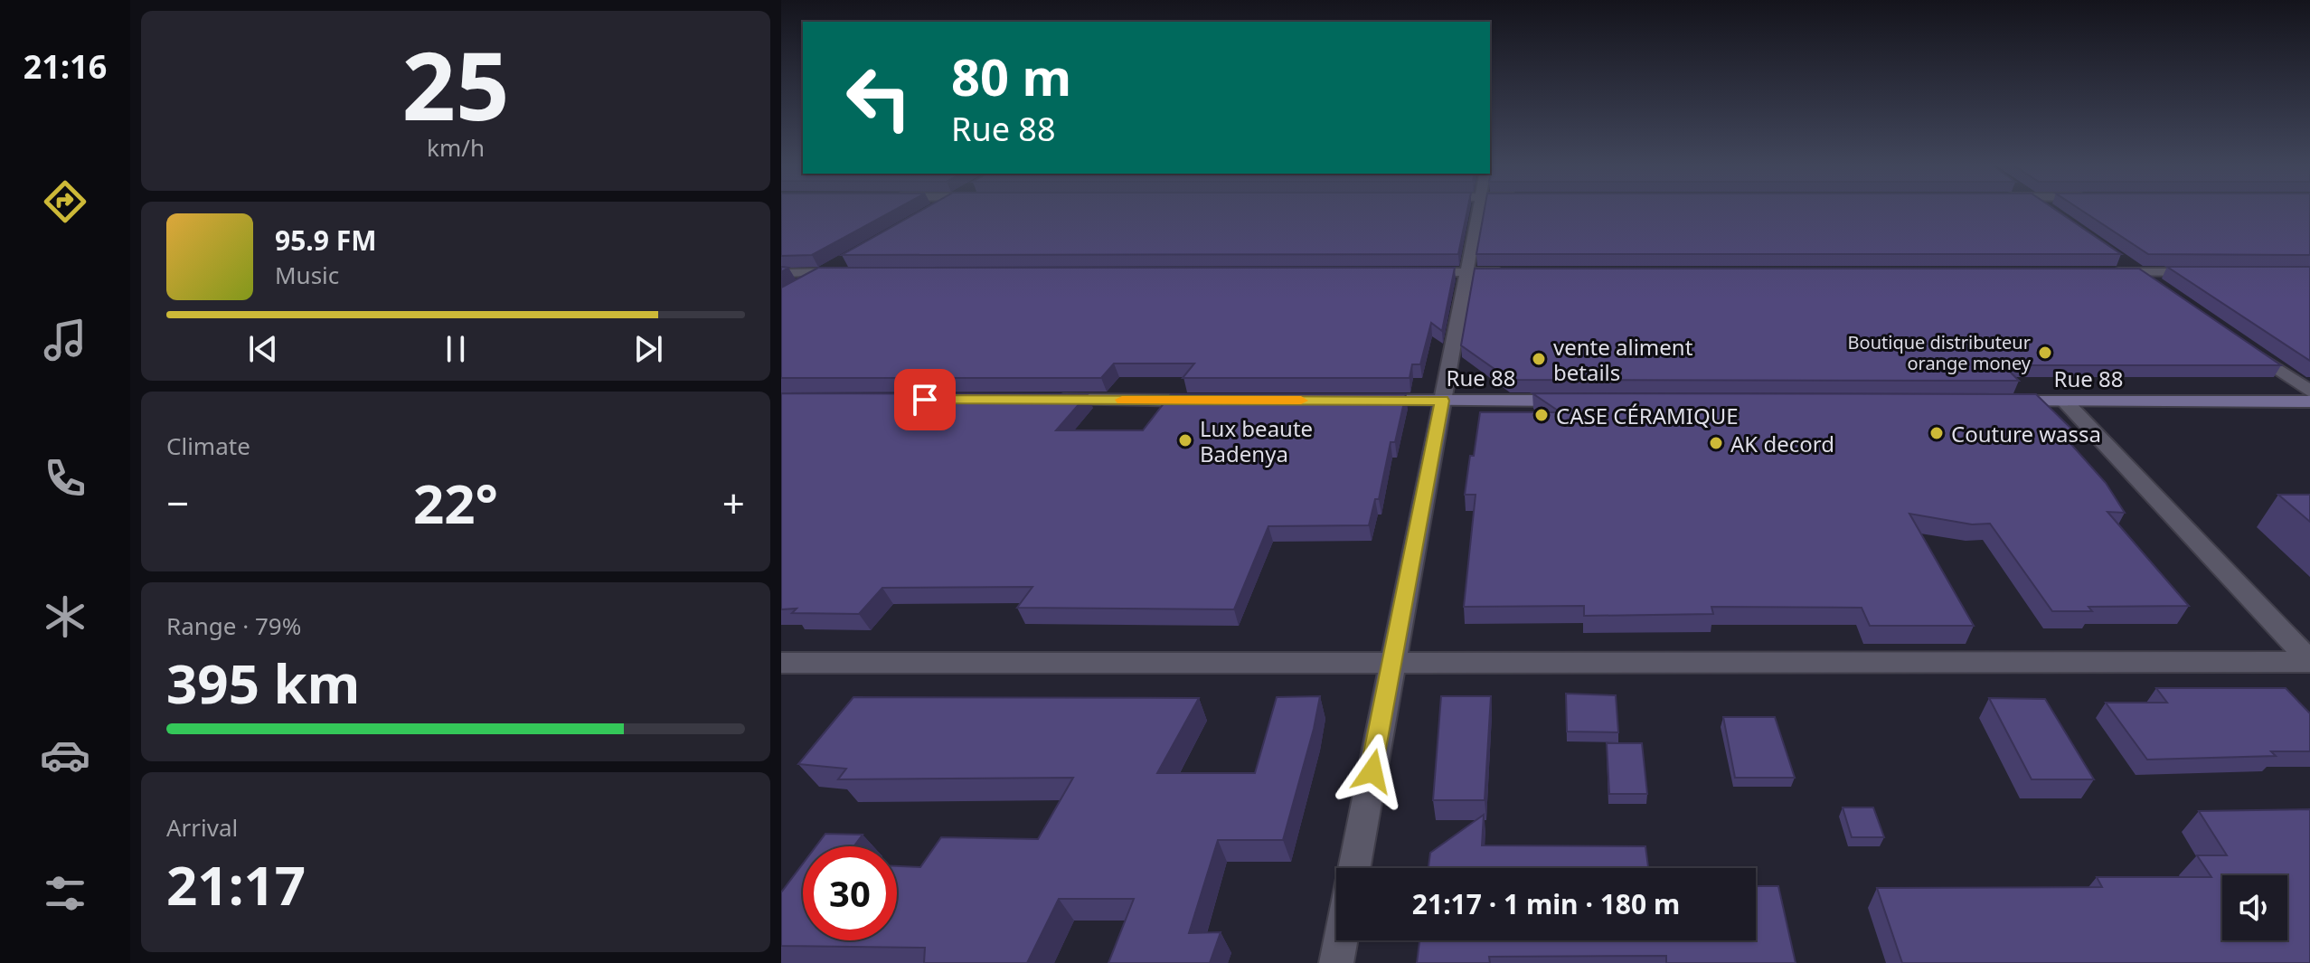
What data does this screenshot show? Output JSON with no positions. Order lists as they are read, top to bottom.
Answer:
{
  "streets": {
    "main road": ["Rue 88"]
  },
  "places": [
    "Boutique distributeur orange money",
    "vente aliment betails",
    "CASE CÉRAMIQUE",
    "Couture wassa",
    "Lux beaute Badenya",
    "AK decord"
  ],
  "page": {
    "tabs": "21:16",
    "tile": [
      ["25", "km/h"],
      "Climate",
      ["Range · 79%", "395 km"],
      ["Arrival", "21:17"]
    ],
    "turn": ["80 m", "Rue 88"],
    "song": ["95.9 FM", "Music"],
    "heat": ["−", "22°", "+"],
    "limit": "30",
    "trip": "21:17 · 1 min · 180 m"
  }
}
